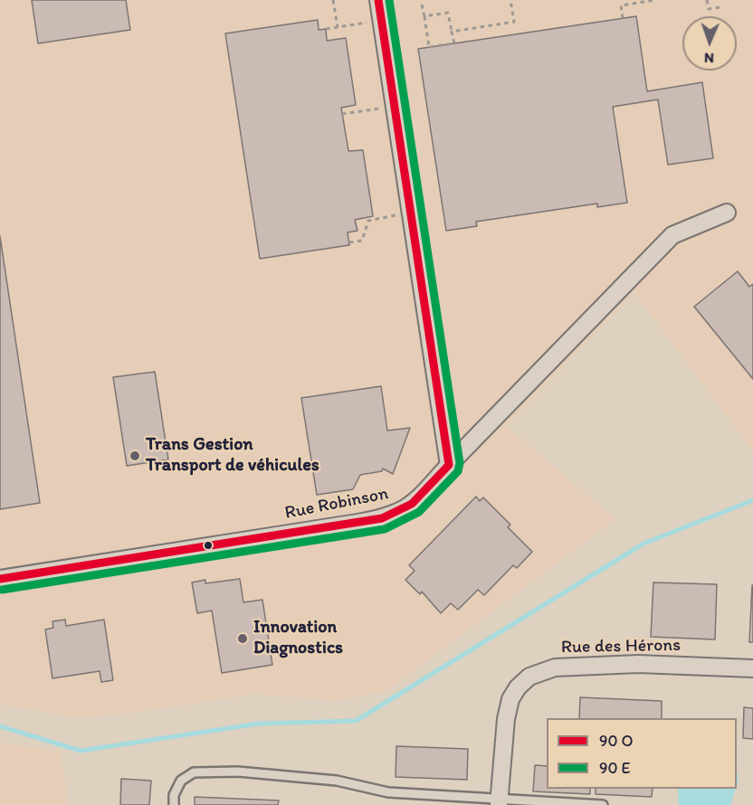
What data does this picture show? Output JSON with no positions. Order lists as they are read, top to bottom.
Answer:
{
  "streets": {
    "street": ["Rue Robinson", "Rue des Hérons"]
  },
  "places": ["Trans Gestion Transport de véhicules", "Innovation Diagnostics"],
  "legend": ["90 O", "90 E"],
  "north": "bottom"
}
